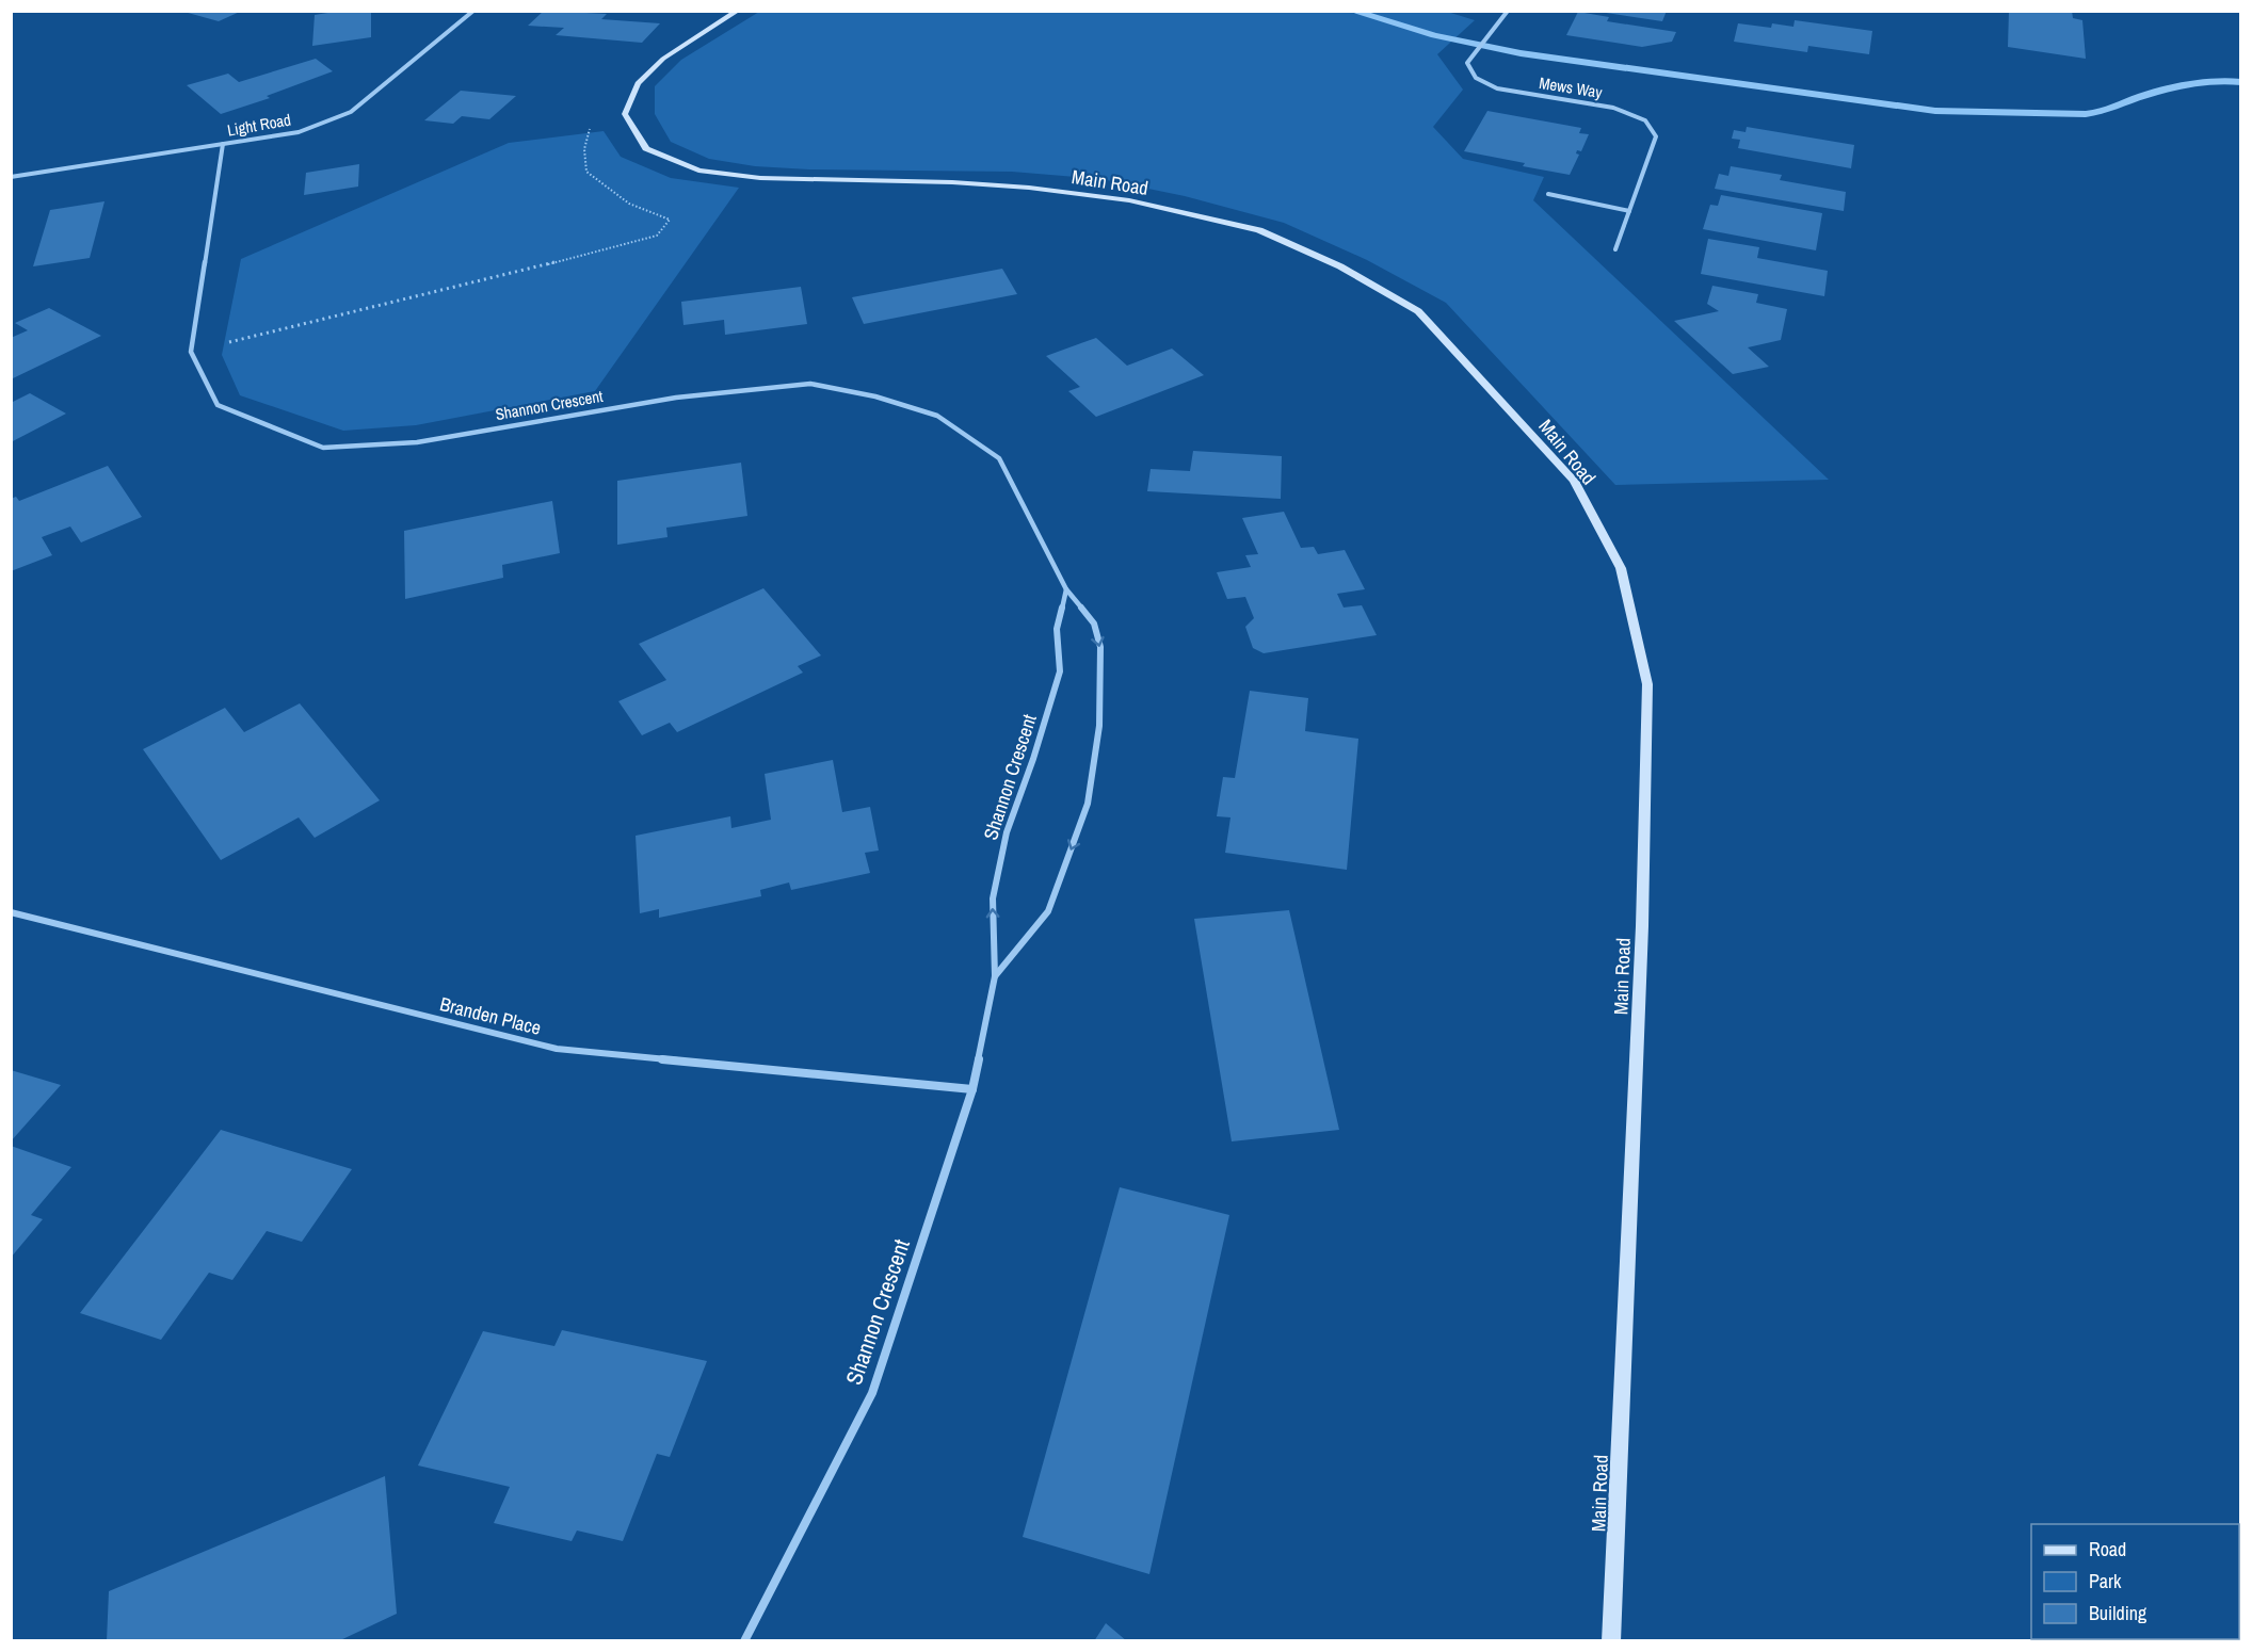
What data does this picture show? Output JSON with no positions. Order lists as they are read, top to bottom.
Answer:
{
  "streets": {
    "main road": ["Main Road"],
    "street": [
      "Mews Way",
      "Light Road",
      "Shannon Crescent",
      "Branden Place"
    ]
  },
  "crossings": [
    ["Shannon Crescent", "Branden Place"]
  ],
  "legend": ["Road", "Park", "Building"]
}
